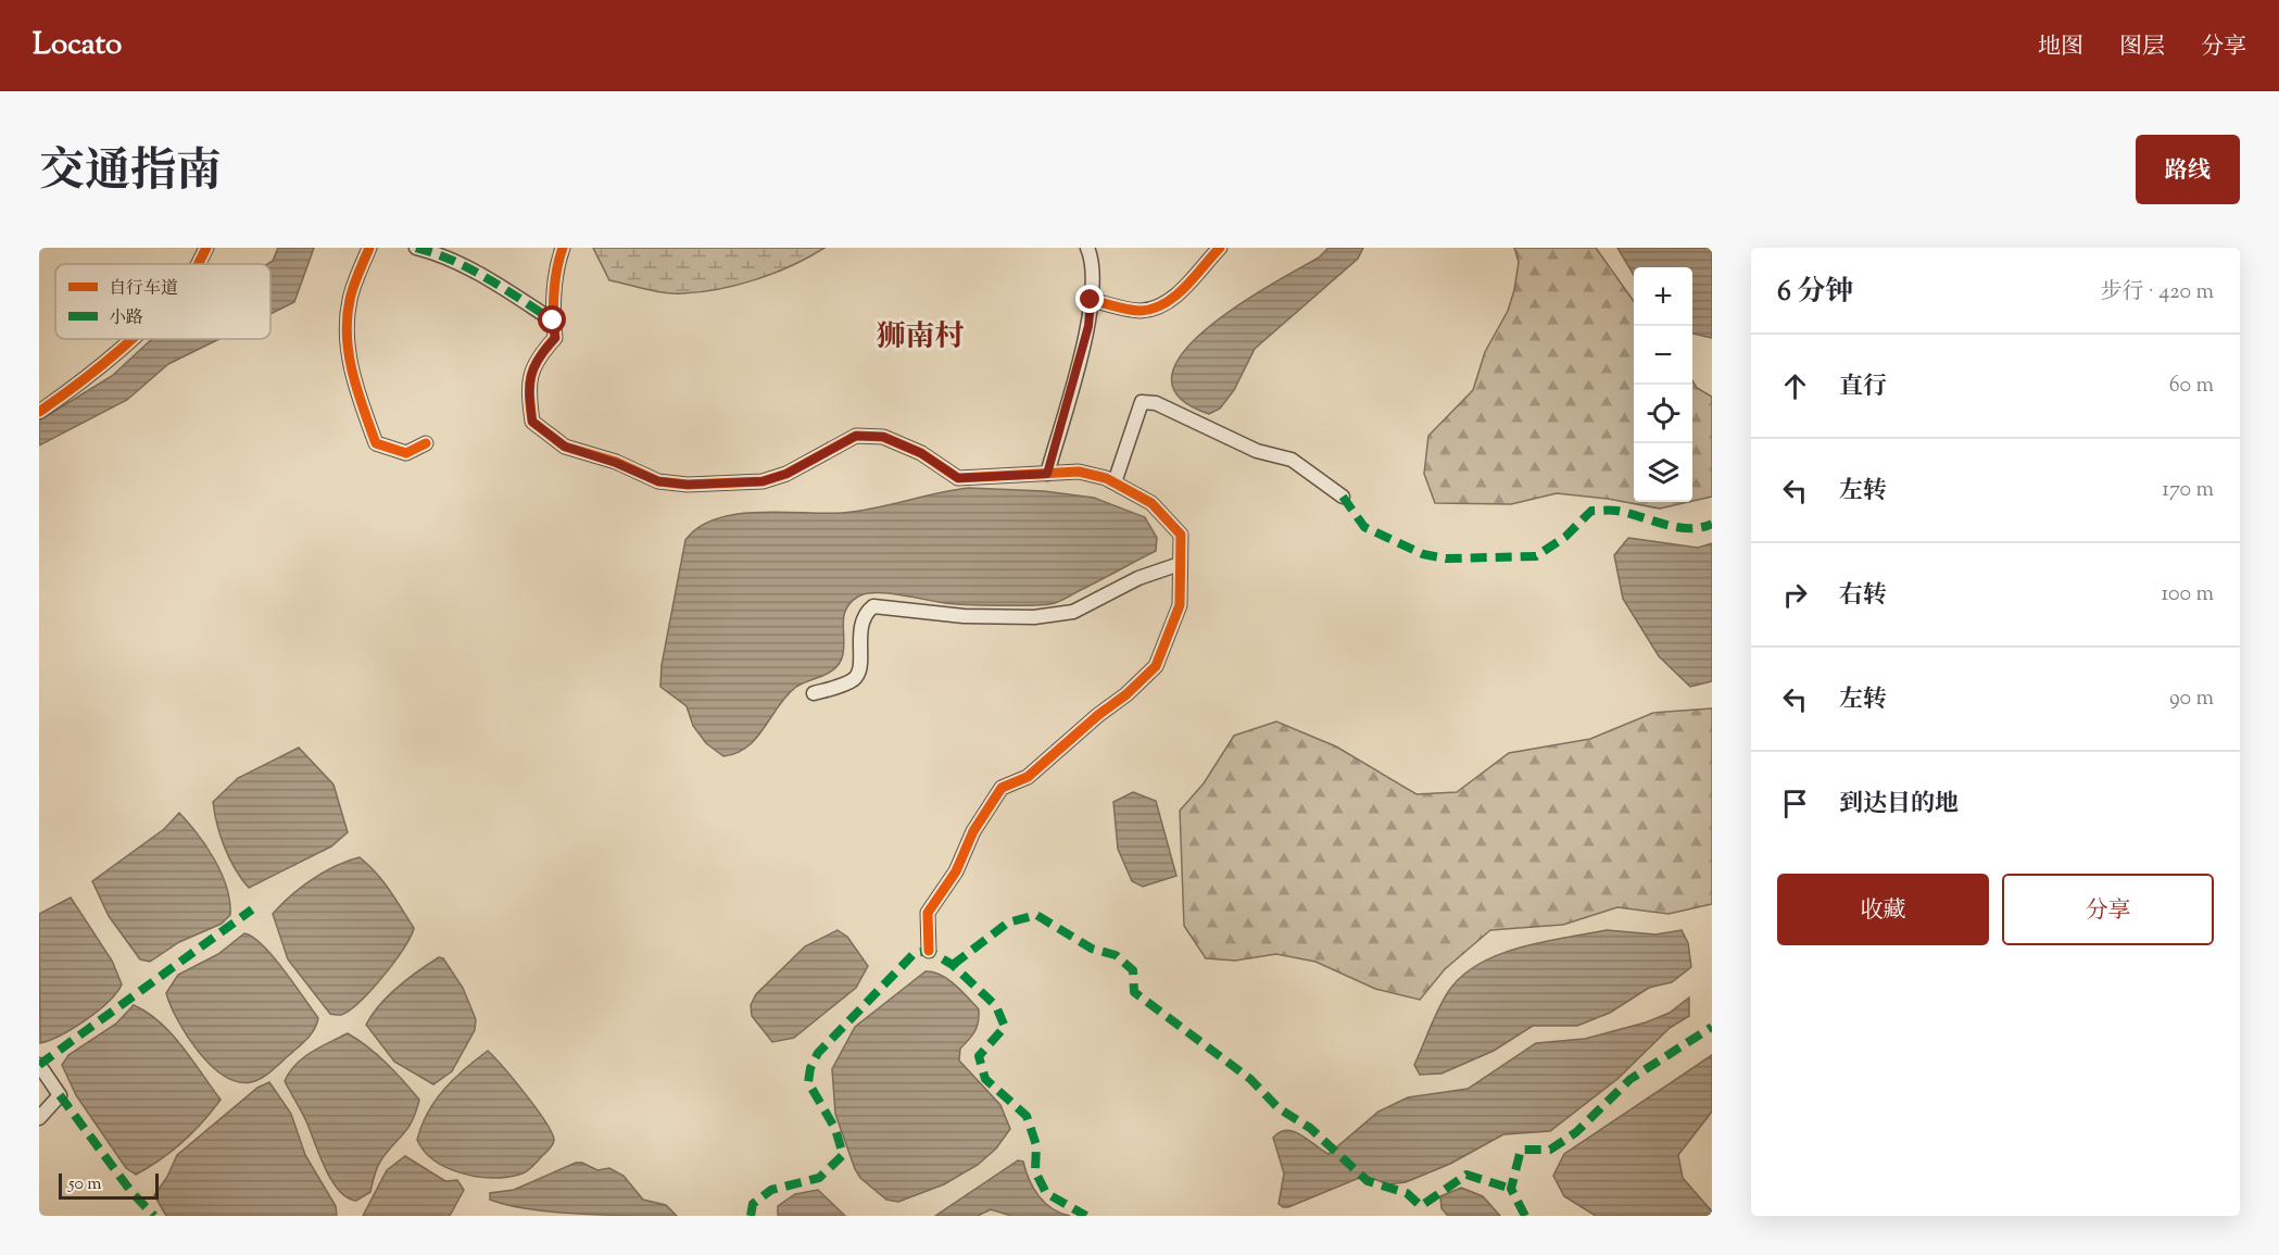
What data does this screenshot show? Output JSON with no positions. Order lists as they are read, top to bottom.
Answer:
{
  "districts": ["狮南村"],
  "legend": ["自行车道", "小路"],
  "scale_bar": "50 m",
  "page": {
    "header": "Locato",
    "nav": ["地图", "图层", "分享"],
    "title": "交通指南",
    "buttons": [
      "路线",
      ["收藏", "分享"]
    ],
    "heading": ["6 分钟", "步行 · 420 m"],
    "map_buttons": ["+", "−"],
    "list": [
      ["直行", "60 m"],
      ["左转", "170 m"],
      ["右转", "100 m"],
      ["左转", "90 m"],
      "到达目的地"
    ],
    "scale": "50 m"
  }
}
